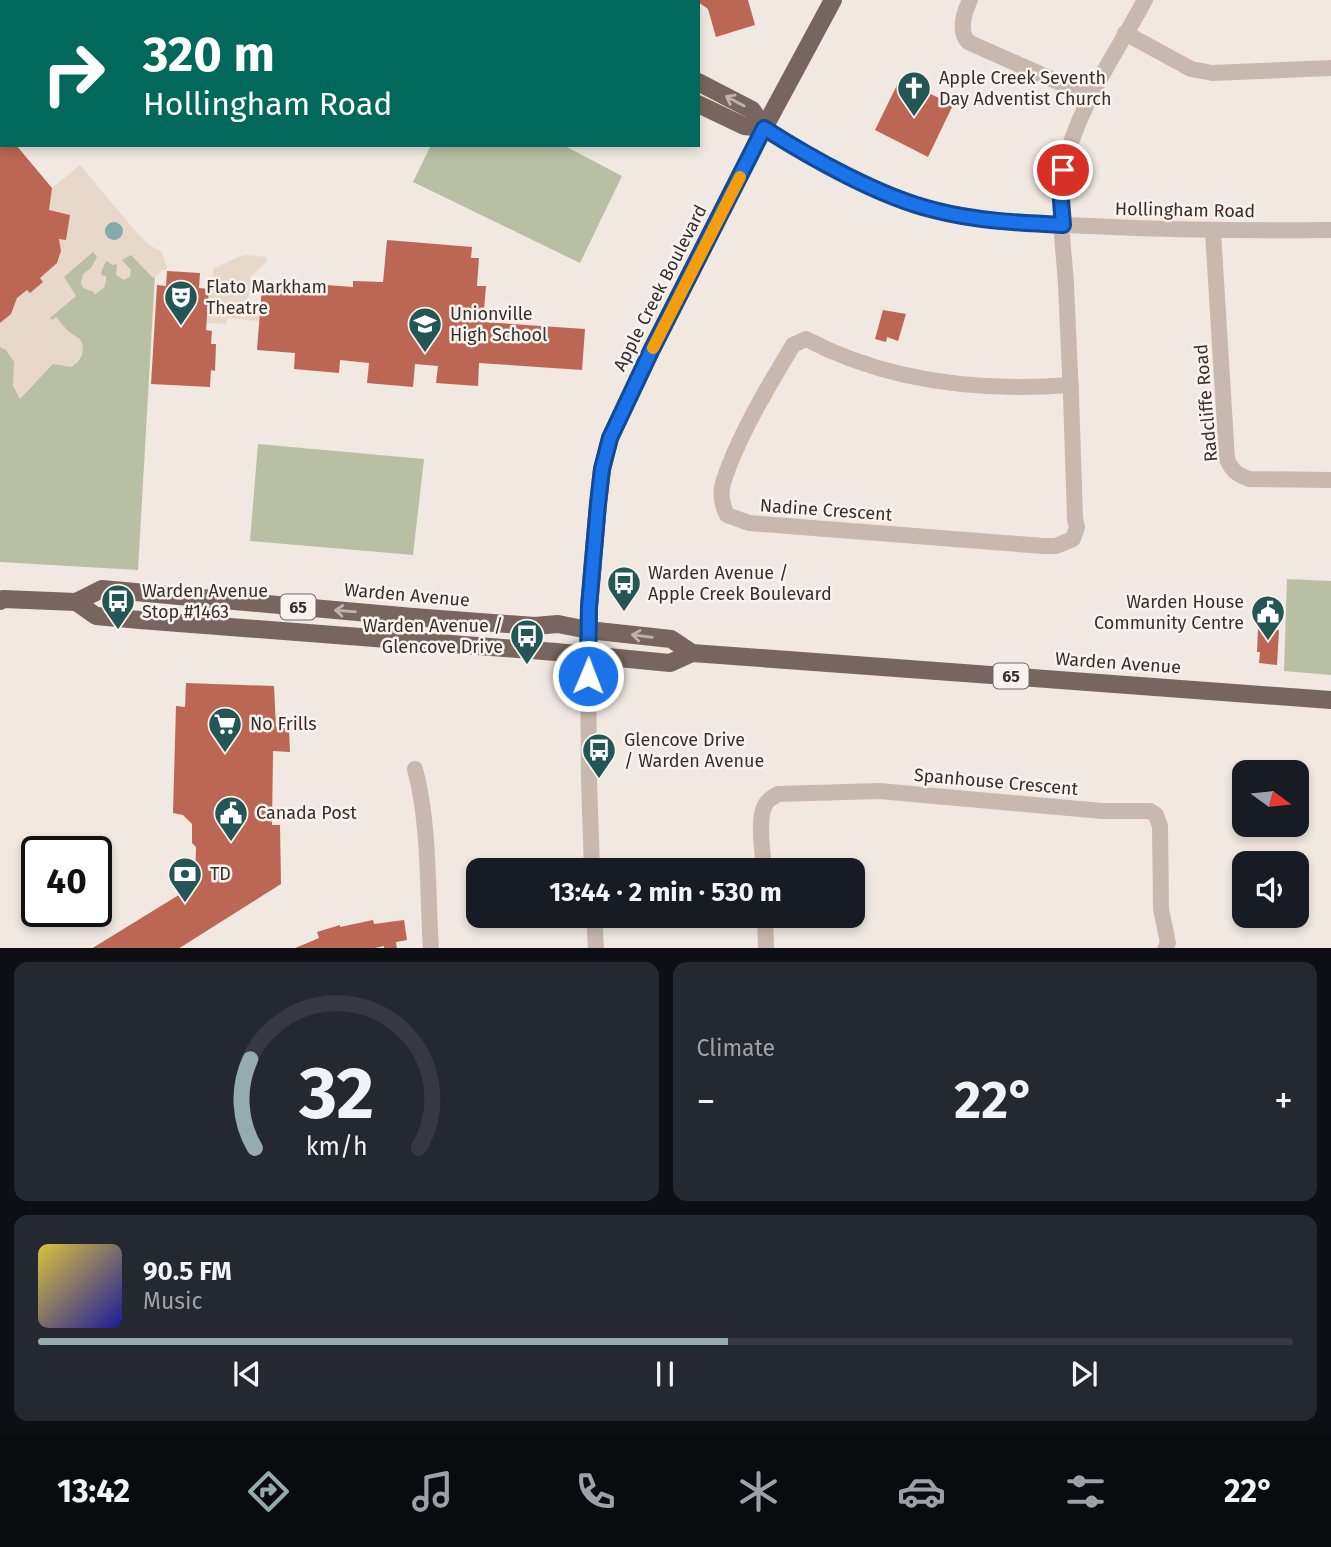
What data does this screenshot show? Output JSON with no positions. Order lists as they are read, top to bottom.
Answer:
{
  "streets": {
    "main road": ["Apple Creek Boulevard", "Warden Avenue", "65"],
    "street": [
      "Hollingham Road",
      "Radcliffe Road",
      "Nadine Crescent",
      "Spanhouse Crescent"
    ]
  },
  "crossings": [
    ["Hollingham Road", "Apple Creek Boulevard"],
    ["Hollingham Road", "Radcliffe Road"],
    ["Hollingham Road", "Nadine Crescent"],
    ["Apple Creek Boulevard", "Warden Avenue"]
  ],
  "places": {
    "church": ["Apple Creek Seventh Day Adventist Church"],
    "theatre": ["Flato Markham Theatre"],
    "school or university": ["Unionville High School"],
    "bus stop": [
      "Warden Avenue / Apple Creek Boulevard",
      "Warden Avenue Stop #1463",
      "Warden Avenue / Glencove Drive",
      "Glencove Drive / Warden Avenue"
    ],
    "public building": ["Warden House Community Centre", "Canada Post"],
    "supermarket": ["No Frills"],
    "bank": ["TD"]
  },
  "north": "right",
  "page": {
    "turn": ["320 m", "Hollingham Road"],
    "limit": "40",
    "trip": "13:44 · 2 min · 530 m",
    "tile": "Climate",
    "heat": ["−", "22°", "+"],
    "song": ["90.5 FM", "Music"],
    "tabs": ["13:42", "22°"],
    "gauge": ["32", "km/h"]
  }
}
